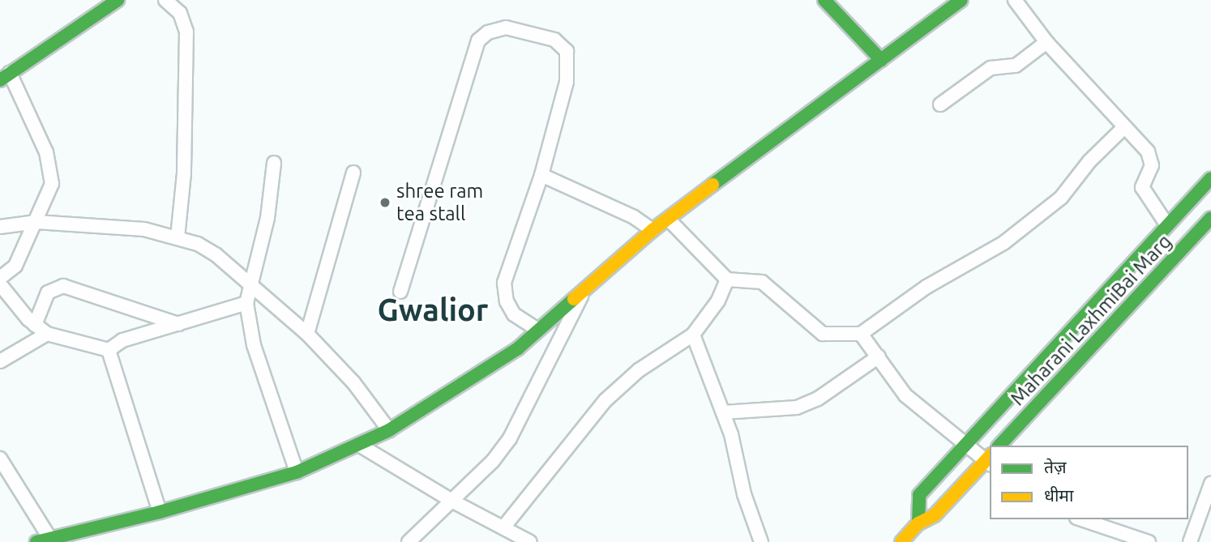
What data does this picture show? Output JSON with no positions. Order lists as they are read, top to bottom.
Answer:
{
  "streets": {
    "street": ["Maharani LaxhmiBai Marg"]
  },
  "districts": ["Gwalior"],
  "places": ["shree ram tea stall"],
  "legend": ["तेज़", "धीमा"]
}
